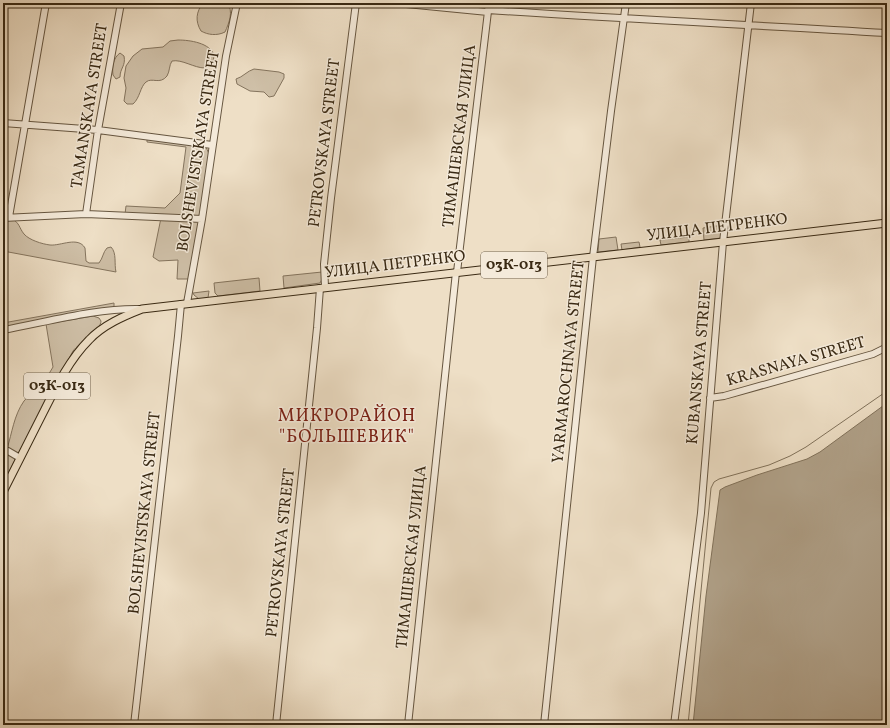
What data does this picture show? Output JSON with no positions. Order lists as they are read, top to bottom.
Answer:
{
  "streets": {
    "main road": ["УЛИЦА ПЕТРЕНКО", "03К-013"],
    "street": [
      "TAMANSKAYA STREET",
      "ТИМАШЕВСКАЯ УЛИЦА",
      "PETROVSKAYA STREET",
      "BOLSHEVISTSKAYA STREET",
      "YARMAROCHNAYA STREET",
      "KRASNAYA STREET",
      "KUBANSKAYA STREET"
    ]
  },
  "crossings": [
    ["ТИМАШЕВСКАЯ УЛИЦА", "УЛИЦА ПЕТРЕНКО"],
    ["PETROVSKAYA STREET", "УЛИЦА ПЕТРЕНКО"],
    ["BOLSHEVISTSKAYA STREET", "УЛИЦА ПЕТРЕНКО"],
    ["УЛИЦА ПЕТРЕНКО", "03К-013"],
    ["УЛИЦА ПЕТРЕНКО", "YARMAROCHNAYA STREET"],
    ["УЛИЦА ПЕТРЕНКО", "KUBANSKAYA STREET"],
    ["KRASNAYA STREET", "KUBANSKAYA STREET"]
  ],
  "districts": ["МИКРОРАЙОН \"БОЛЬШЕВИК\""]
}
